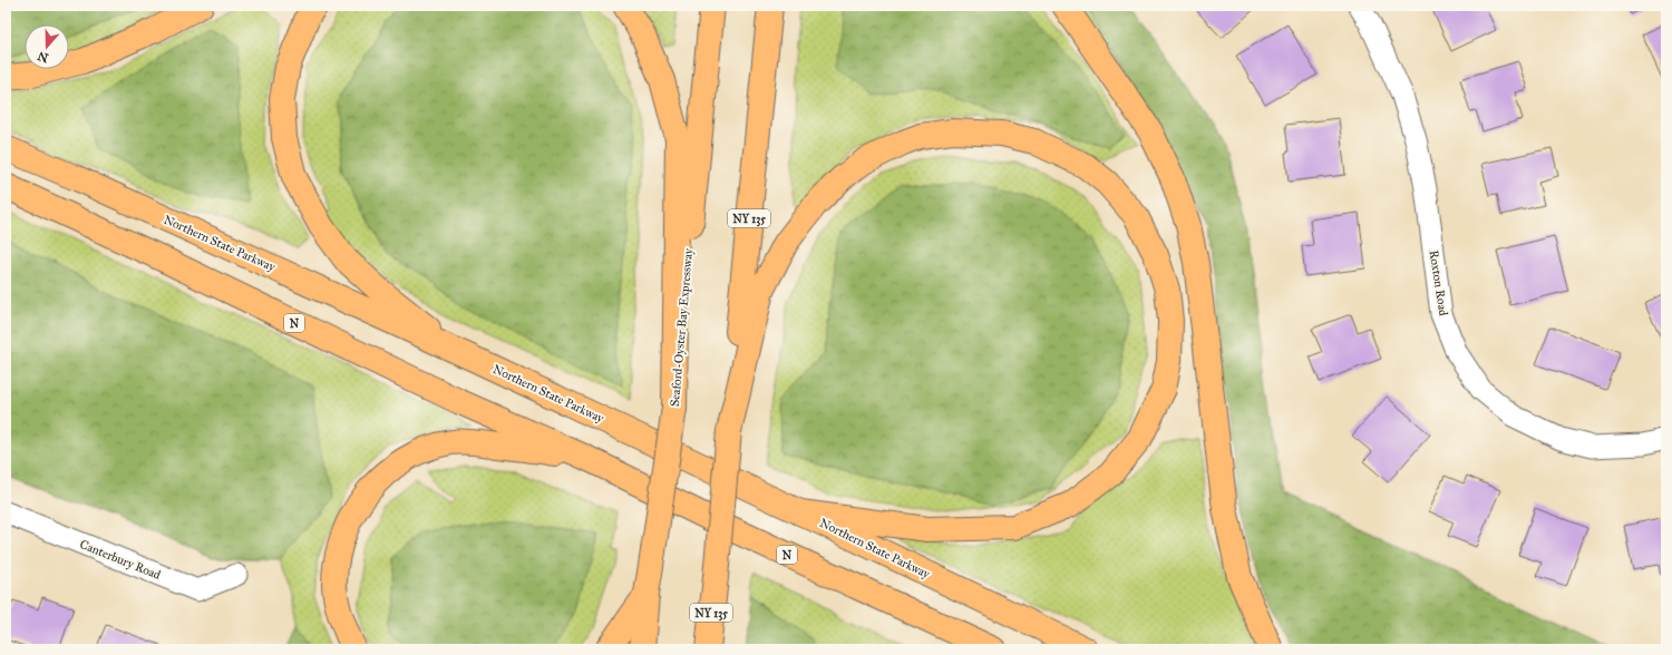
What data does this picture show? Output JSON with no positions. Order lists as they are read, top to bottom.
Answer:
{
  "streets": {
    "highway": [
      "NY 135",
      "Northern State Parkway",
      "N",
      "Seaford-Oyster Bay Expressway"
    ],
    "street": ["Roxton Road", "Canterbury Road"]
  },
  "north": "bottom"
}
